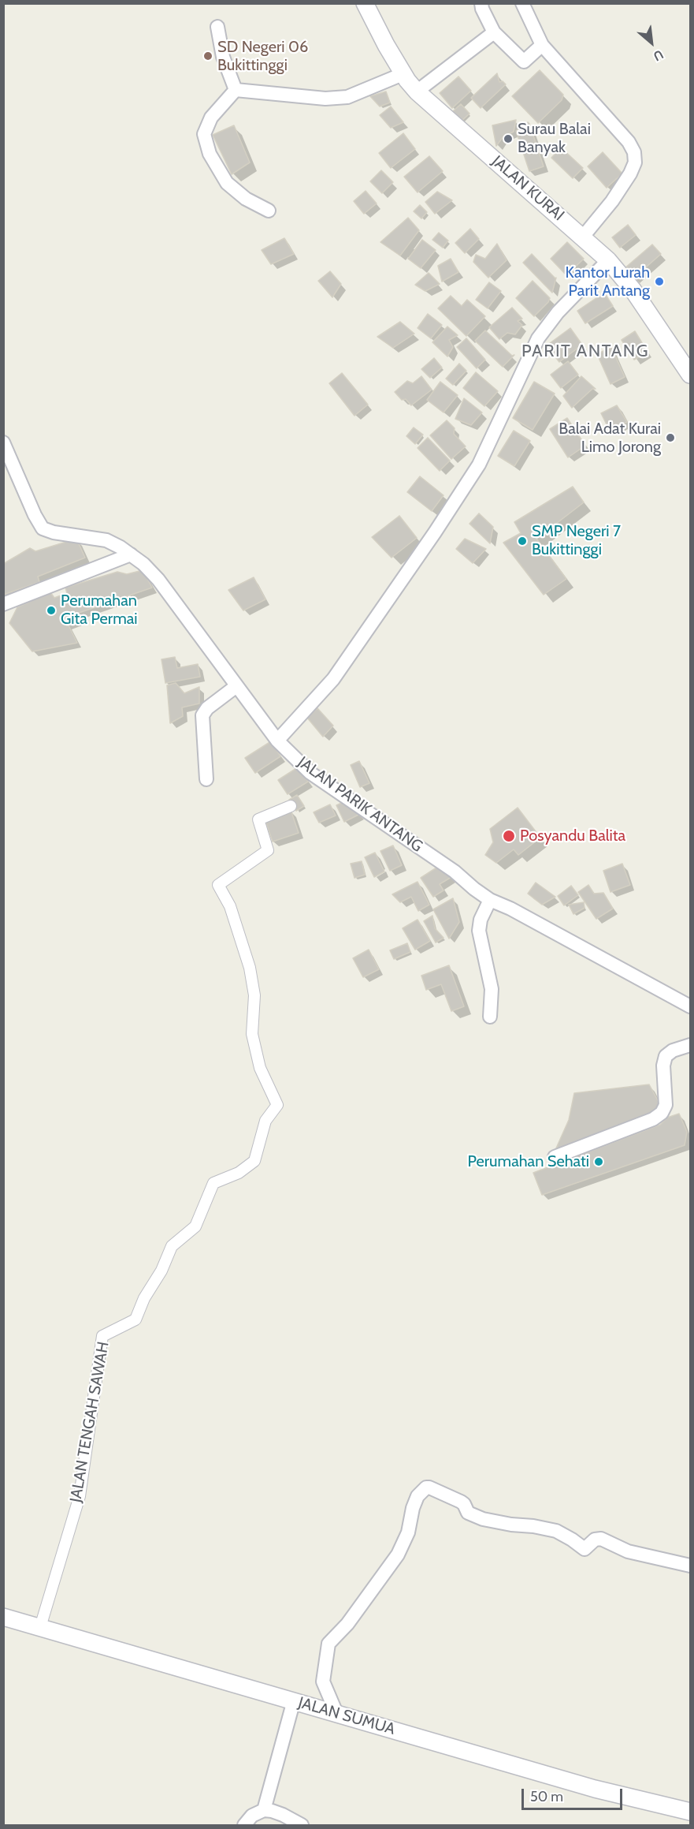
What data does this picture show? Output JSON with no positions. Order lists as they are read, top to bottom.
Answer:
{
  "streets": {
    "street": [
      "JALAN KURAI",
      "JALAN PARIK ANTANG",
      "JALAN TENGAH SAWAH",
      "JALAN SUMUA"
    ]
  },
  "crossings": [
    ["JALAN TENGAH SAWAH", "JALAN SUMUA"]
  ],
  "districts": ["PARIT ANTANG"],
  "places": [
    "SD Negeri 06 Bukittinggi",
    "Surau Balai Banyak",
    "Kantor Lurah Parit Antang",
    "Balai Adat Kurai Limo Jorong",
    "SMP Negeri 7 Bukittinggi",
    "Perumahan Gita Permai",
    "Posyandu Balita",
    "Perumahan Sehati"
  ],
  "scale_bar": "50 m",
  "north": "bottom right"
}
